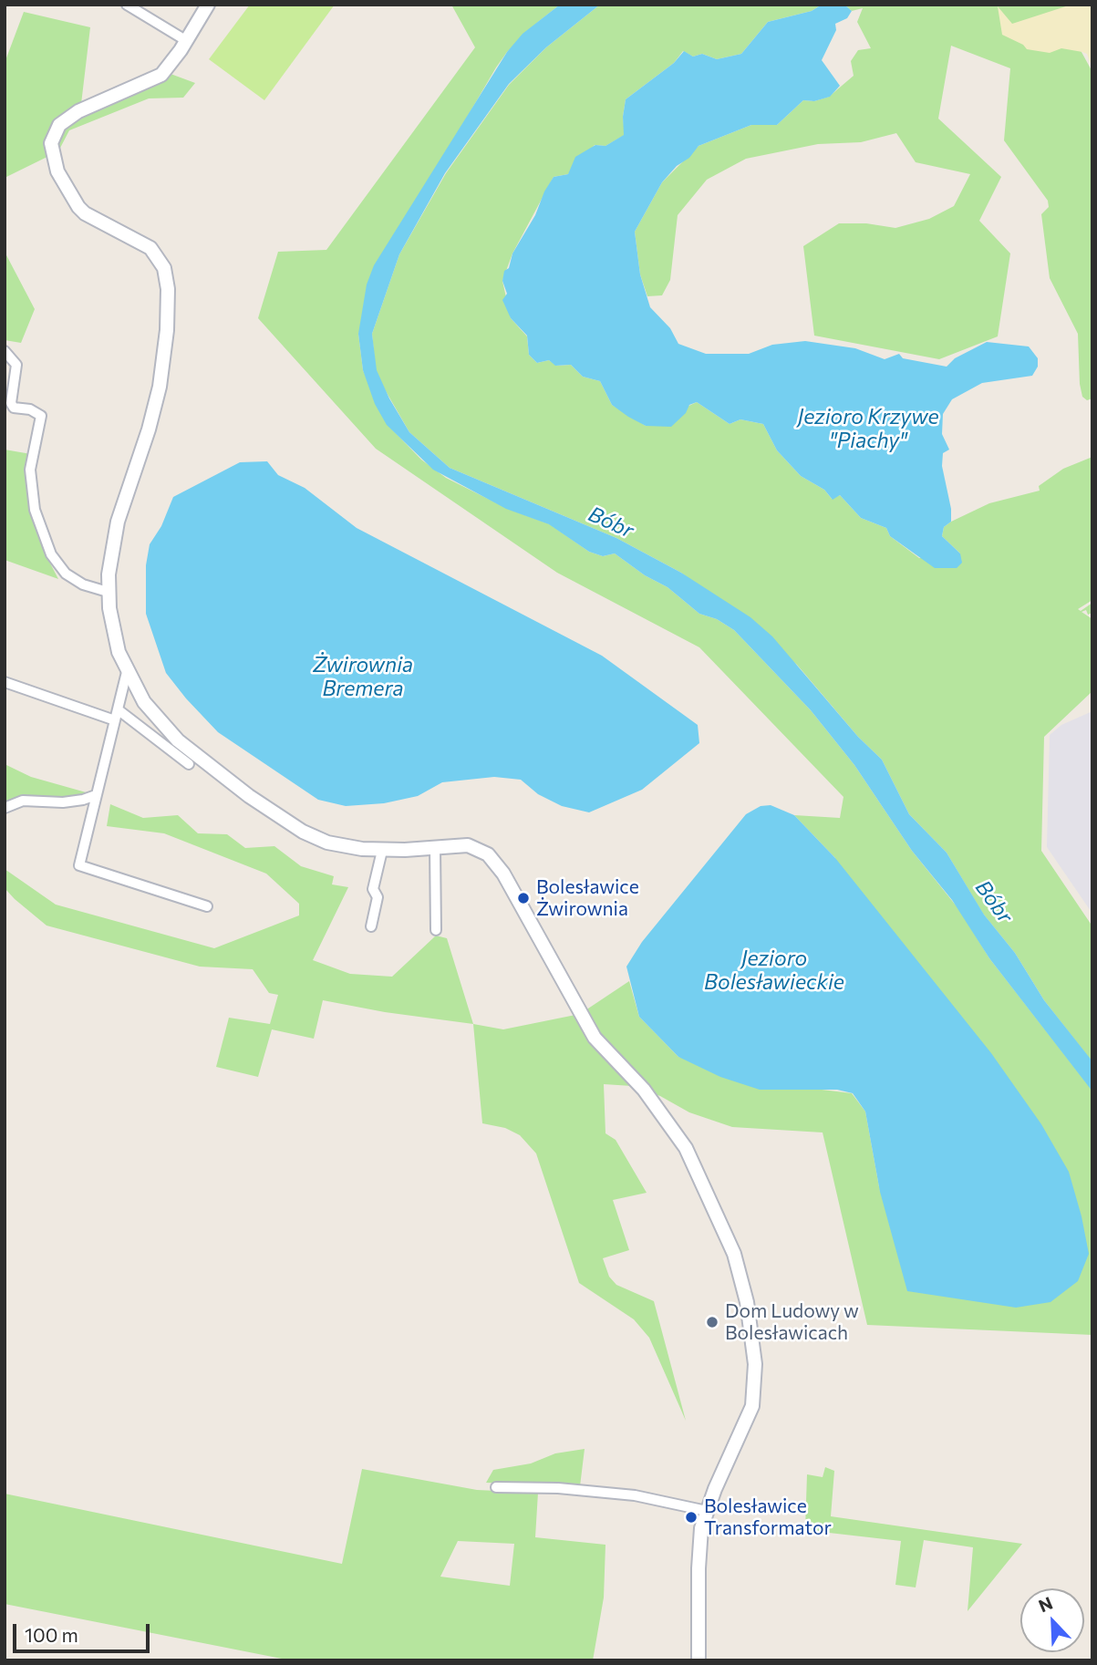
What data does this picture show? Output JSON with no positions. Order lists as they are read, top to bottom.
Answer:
{
  "water": [
    "Jezioro Krzywe \"Piachy\"",
    "Bóbr",
    "Żwirownia Bremera",
    "Jezioro Bolesławieckie"
  ],
  "places": ["Bolesławice Żwirownia", "Dom Ludowy w Bolesławicach", "Bolesławice Transformator"],
  "scale_bar": "100 m",
  "north": "top left"
}
